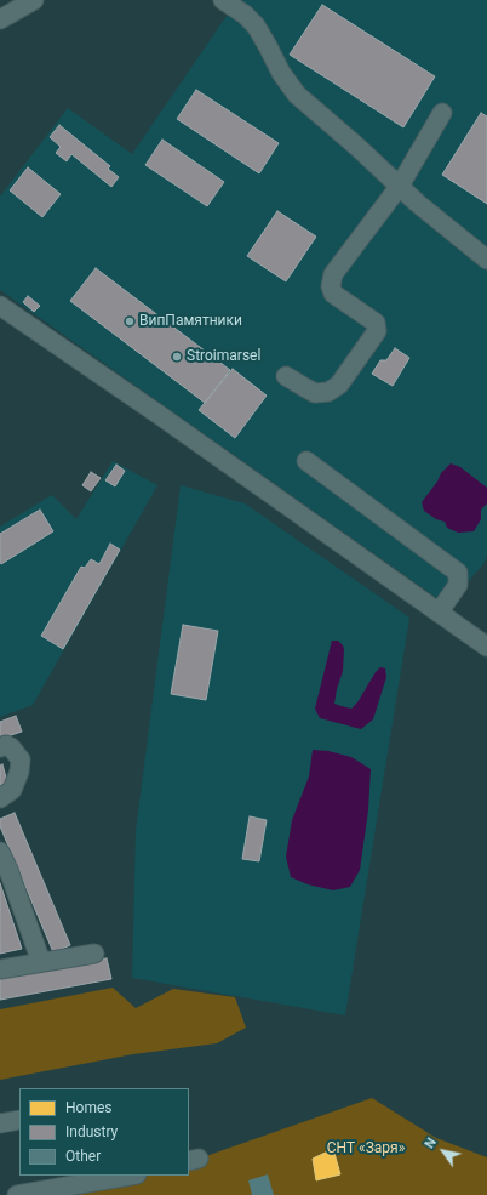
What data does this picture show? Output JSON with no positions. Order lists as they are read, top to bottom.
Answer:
{
  "parks": ["СНТ «Заря»"],
  "places": ["ВипПамятники", "Stroimarsel"],
  "legend": ["Homes", "Industry", "Other"],
  "north": "top left"
}
